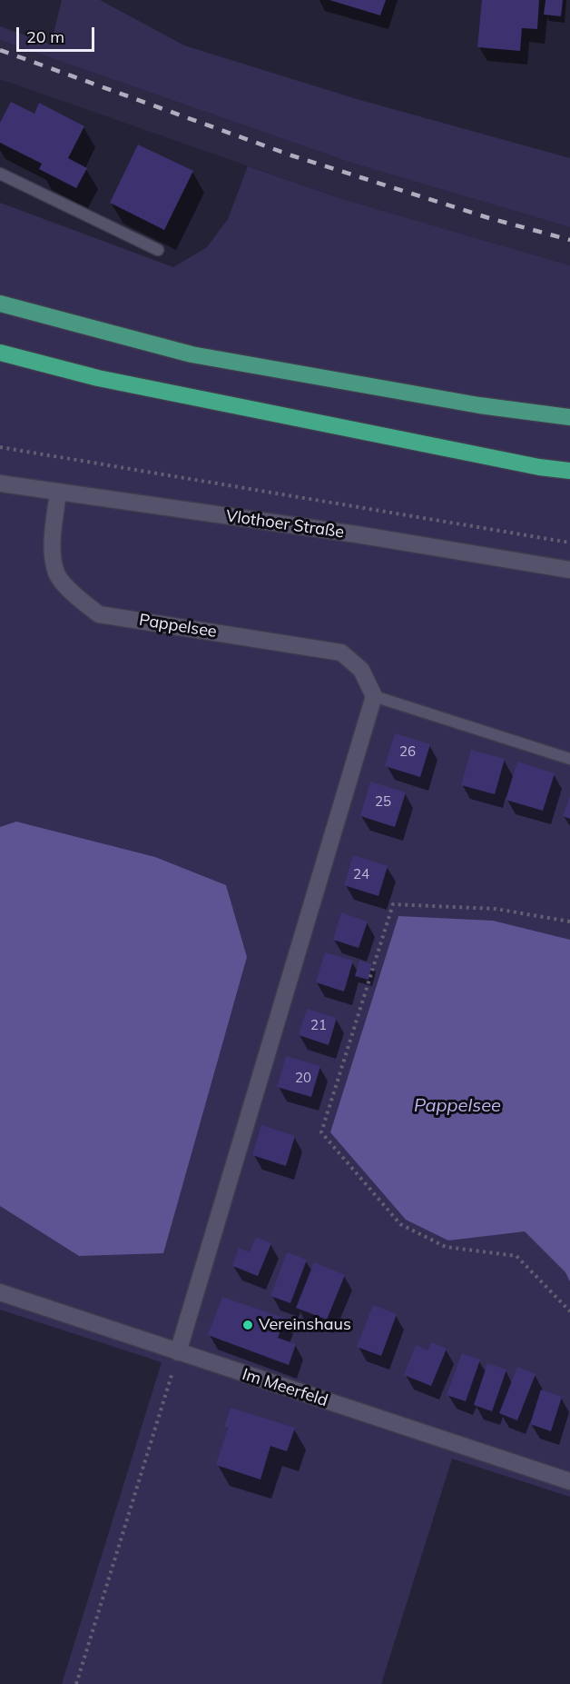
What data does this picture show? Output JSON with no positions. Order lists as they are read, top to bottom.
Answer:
{
  "streets": {
    "street": ["Vlothoer Straße", "Pappelsee", "Im Meerfeld"]
  },
  "crossings": [
    ["Vlothoer Straße", "Pappelsee"]
  ],
  "water": ["Pappelsee"],
  "places": ["Vereinshaus"],
  "house_numbers": [
    "26",
    "25",
    "24",
    "21",
    "20"
  ],
  "scale_bar": "20 m"
}
